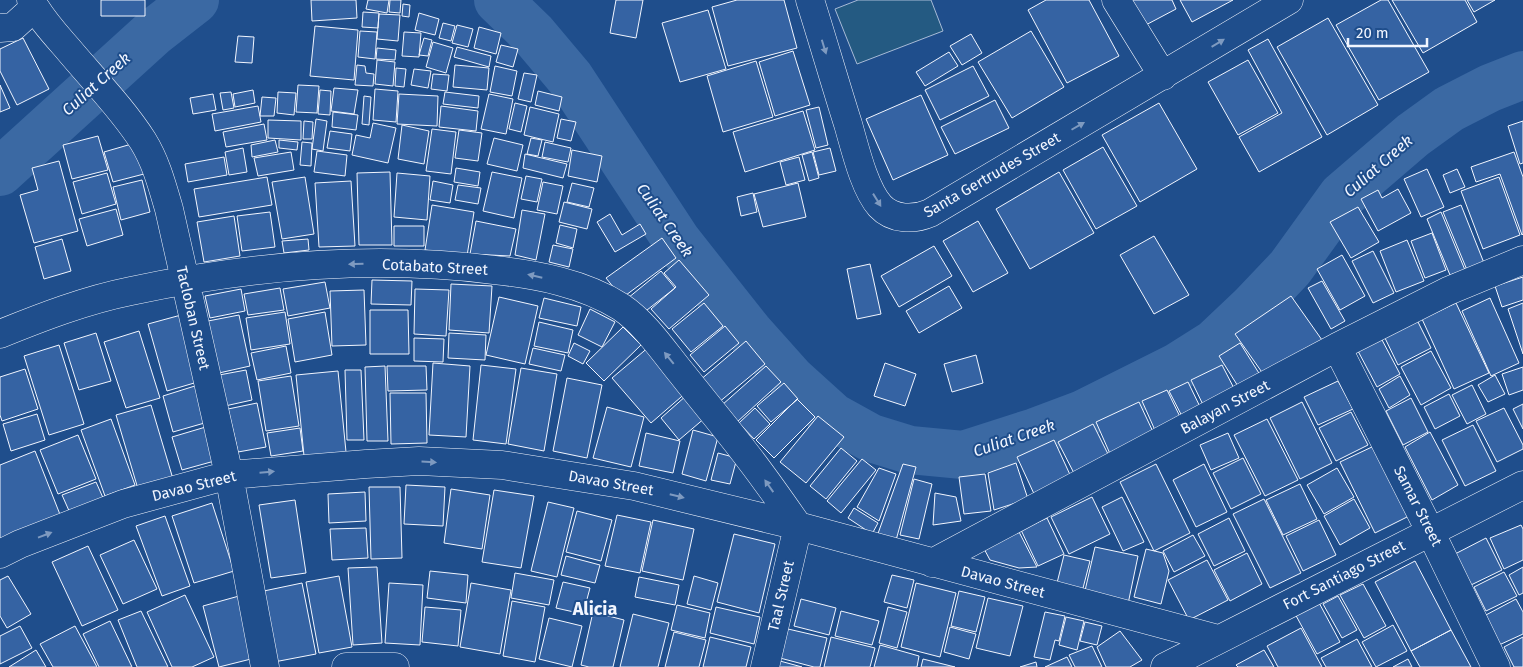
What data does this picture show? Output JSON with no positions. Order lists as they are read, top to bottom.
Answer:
{
  "streets": {
    "street": [
      "Santa Gertrudes Street",
      "Cotabato Street",
      "Tacloban Street",
      "Balayan Street",
      "Davao Street",
      "Samar Street",
      "Fort Santiago Street",
      "Taal Street"
    ]
  },
  "crossings": [
    ["Cotabato Street", "Tacloban Street"],
    ["Cotabato Street", "Davao Street"],
    ["Cotabato Street", "Taal Street"],
    ["Tacloban Street", "Davao Street"],
    ["Balayan Street", "Davao Street"],
    ["Balayan Street", "Samar Street"],
    ["Davao Street", "Fort Santiago Street"],
    ["Davao Street", "Taal Street"],
    ["Samar Street", "Fort Santiago Street"]
  ],
  "one_way": ["Cotabato Street", "Davao Street"],
  "districts": ["Alicia"],
  "water": ["Culiat Creek"],
  "scale_bar": "20 m"
}
